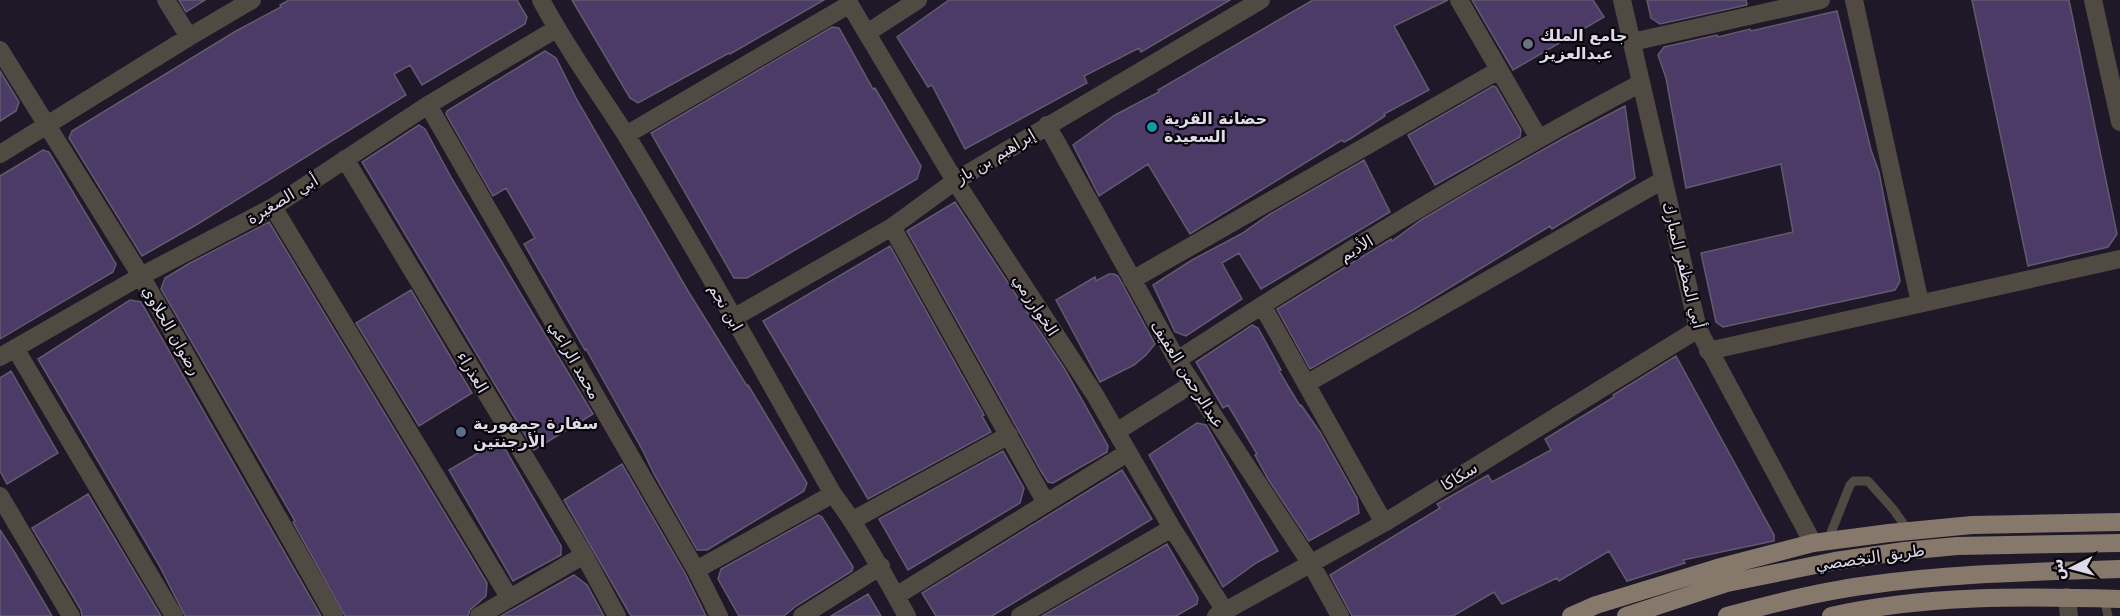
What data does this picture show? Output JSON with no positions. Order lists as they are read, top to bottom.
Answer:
{
  "streets": {
    "main road": ["طريق التخصصي"],
    "street": [
      "إبراهيم بن باز",
      "أبي الصغيرة",
      "الأديم",
      "أبي المظفر المبارك",
      "الخوارزمي",
      "ابن نجم",
      "رضوان الحلاوي",
      "محمد الراعي",
      "العذراء",
      "عبدالرحمن العفيف",
      "سكاكا"
    ]
  },
  "crossings": [
    ["إبراهيم بن باز", "الخوارزمي"],
    ["إبراهيم بن باز", "ابن نجم"],
    ["إبراهيم بن باز", "عبدالرحمن العفيف"],
    ["أبي الصغيرة", "ابن نجم"],
    ["أبي الصغيرة", "رضوان الحلاوي"],
    ["أبي الصغيرة", "محمد الراعي"],
    ["أبي الصغيرة", "العذراء"],
    ["الأديم", "أبي المظفر المبارك"],
    ["الأديم", "عبدالرحمن العفيف"],
    ["أبي المظفر المبارك", "سكاكا"],
    ["الخوارزمي", "سكاكا"],
    ["عبدالرحمن العفيف", "سكاكا"]
  ],
  "places": ["جامع الملك عبدالعزيز", "حضانة القرية السعيدة", "سفارة جمهورية الأرجنتين"],
  "north": "left"
}
